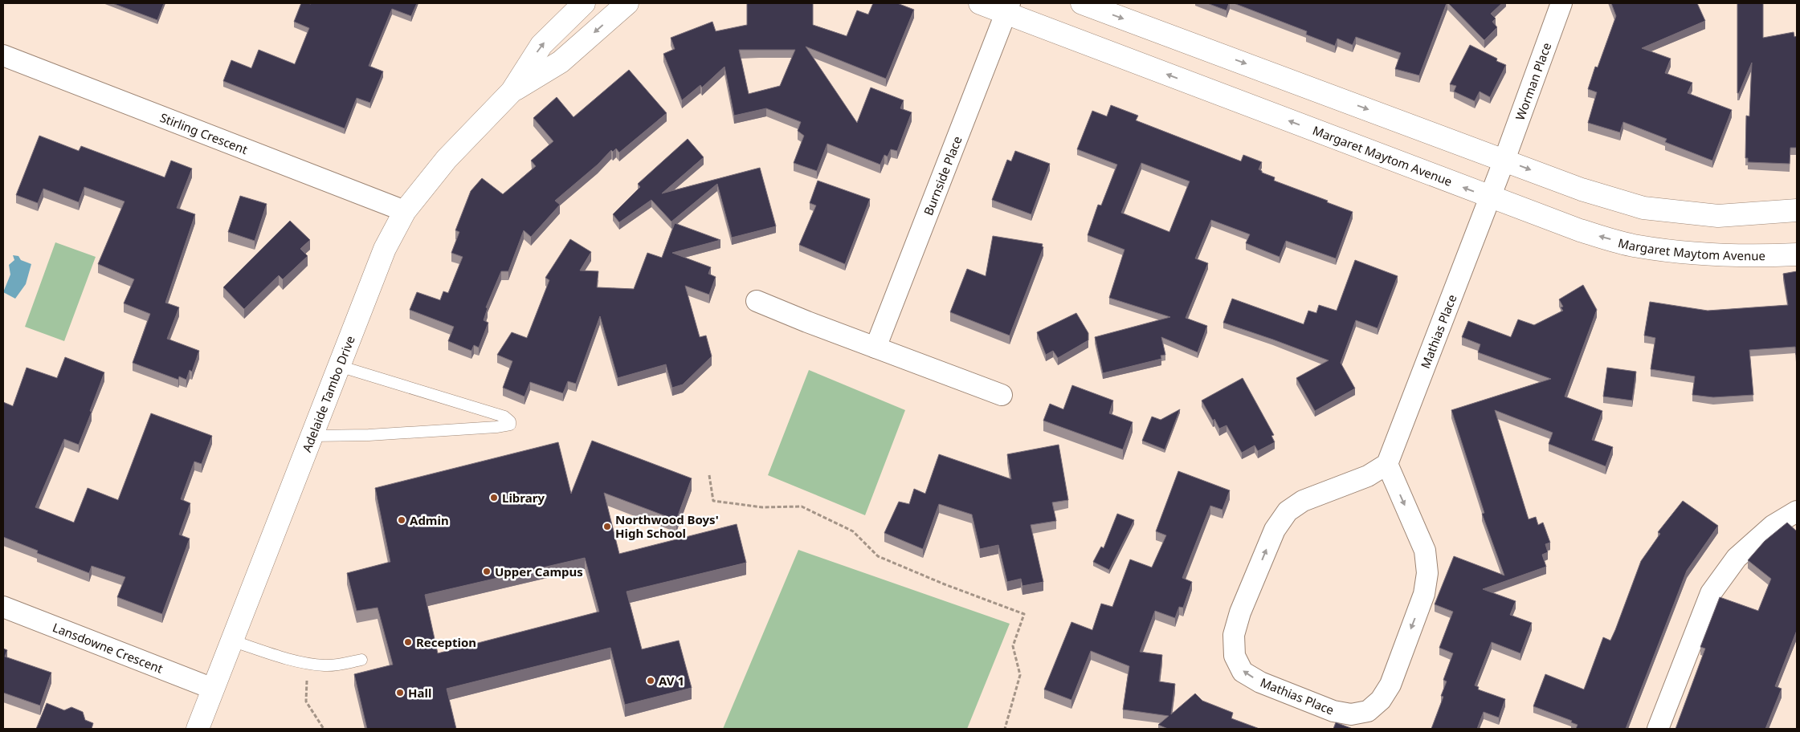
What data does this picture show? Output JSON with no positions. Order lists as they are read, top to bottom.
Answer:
{
  "streets": {
    "street": [
      "Worman Place",
      "Stirling Crescent",
      "Margaret Maytom Avenue",
      "Burnside Place",
      "Mathias Place",
      "Adelaide Tambo Drive",
      "Lansdowne Crescent"
    ]
  },
  "crossings": [
    ["Worman Place", "Margaret Maytom Avenue"],
    ["Worman Place", "Mathias Place"],
    ["Stirling Crescent", "Adelaide Tambo Drive"],
    ["Margaret Maytom Avenue", "Burnside Place"],
    ["Margaret Maytom Avenue", "Mathias Place"],
    ["Adelaide Tambo Drive", "Lansdowne Crescent"]
  ],
  "places": [
    "Library",
    "Admin",
    "Northwood Boys' High School",
    "Upper Campus",
    "Reception",
    "AV 1",
    "Hall"
  ]
}
